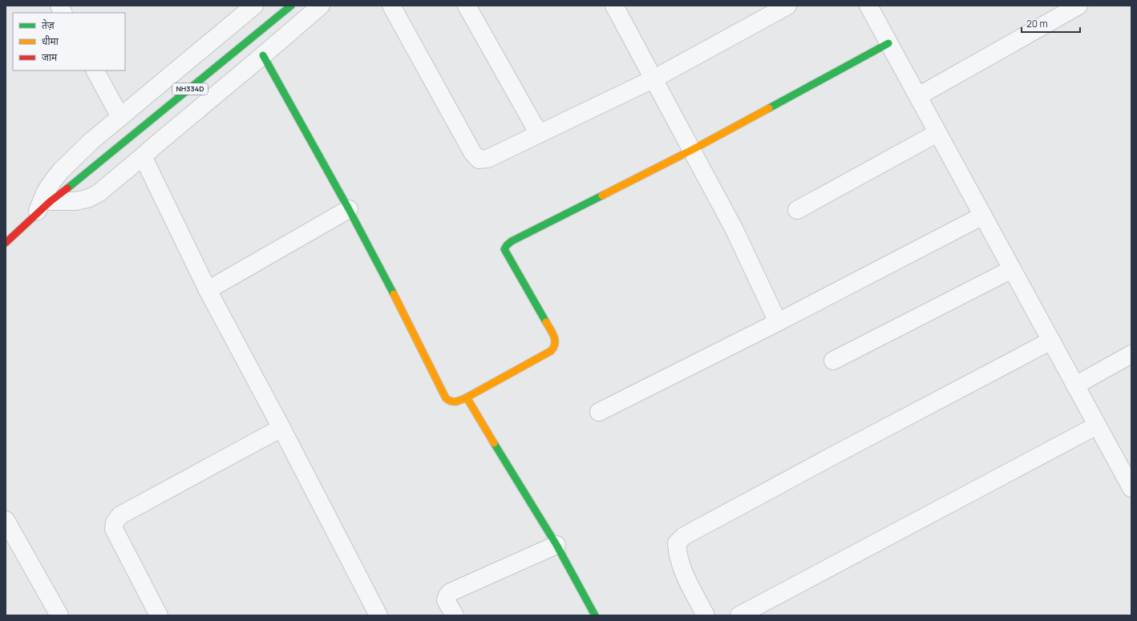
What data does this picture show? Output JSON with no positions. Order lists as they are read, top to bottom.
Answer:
{
  "streets": {
    "main road": ["NH334D"]
  },
  "legend": ["तेज़", "धीमा", "जाम"],
  "scale_bar": "20 m"
}
